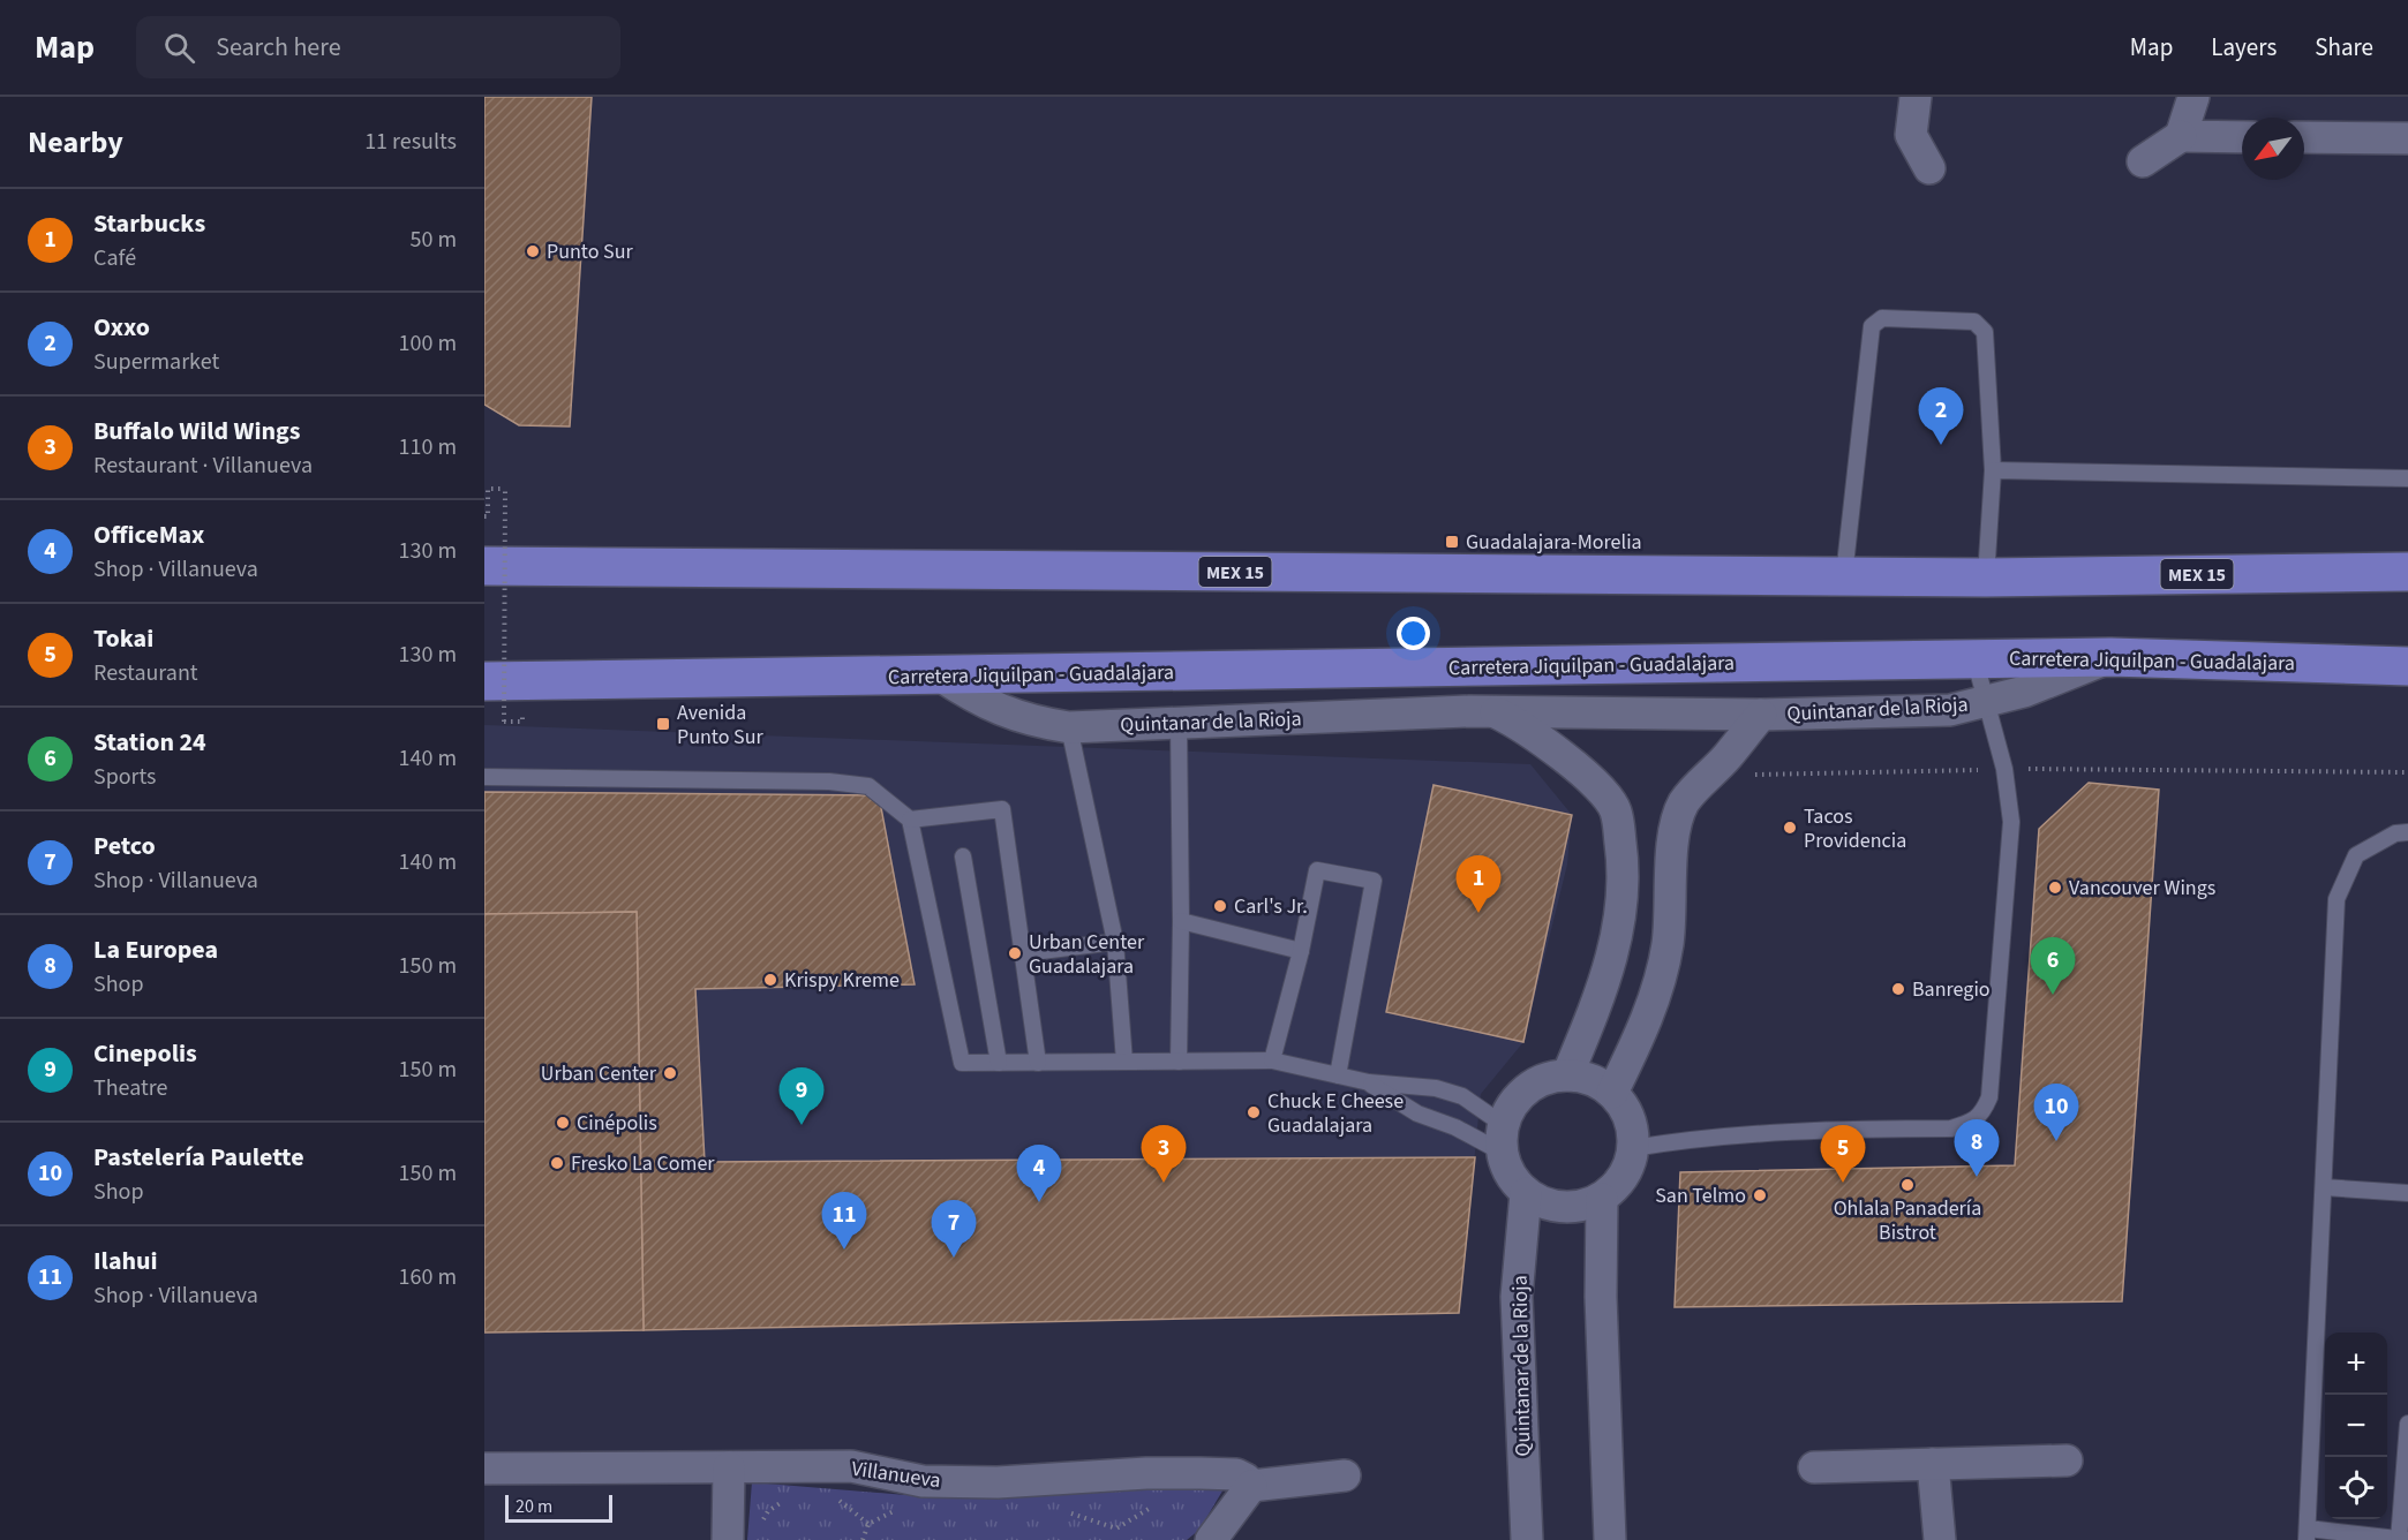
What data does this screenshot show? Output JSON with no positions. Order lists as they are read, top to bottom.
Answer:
{
  "streets": {
    "highway": ["MEX 15", "Carretera Jiquilpan - Guadalajara"],
    "street": ["Quintanar de la Rioja", "Villanueva"]
  },
  "crossings": [
    ["Carretera Jiquilpan - Guadalajara", "Quintanar de la Rioja"]
  ],
  "places": {
    "other": [
      "Punto Sur",
      "Tacos Providencia",
      "Vancouver Wings",
      "Carl's Jr.",
      "Urban Center Guadalajara",
      "Krispy Kreme",
      "Banregio",
      "Urban Center",
      "Chuck E Cheese Guadalajara",
      "Cinépolis",
      "Fresko La Comer",
      "Ohlala Panadería Bistrot",
      "San Telmo"
    ],
    "transit": ["Guadalajara-Morelia", "Avenida Punto Sur"]
  },
  "scale_bar": "20 m",
  "north": "bottom left",
  "page": {
    "header": "Map",
    "search": "Search here",
    "nav": ["Map", "Layers", "Share"],
    "heading": ["Nearby", "11 results"],
    "list": [
      {
        "mark": "1",
        "name": "Starbucks",
        "note": "Café",
        "value": "50 m"
      },
      {
        "mark": "2",
        "name": "Oxxo",
        "note": "Supermarket",
        "value": "100 m"
      },
      {
        "mark": "3",
        "name": "Buffalo Wild Wings",
        "note": "Restaurant · Villanueva",
        "value": "110 m"
      },
      {
        "mark": "4",
        "name": "OfficeMax",
        "note": "Shop · Villanueva",
        "value": "130 m"
      },
      {
        "mark": "5",
        "name": "Tokai",
        "note": "Restaurant",
        "value": "130 m"
      },
      {
        "mark": "6",
        "name": "Station 24",
        "note": "Sports",
        "value": "140 m"
      },
      {
        "mark": "7",
        "name": "Petco",
        "note": "Shop · Villanueva",
        "value": "140 m"
      },
      {
        "mark": "8",
        "name": "La Europea",
        "note": "Shop",
        "value": "150 m"
      },
      {
        "mark": "9",
        "name": "Cinepolis",
        "note": "Theatre",
        "value": "150 m"
      },
      {
        "mark": "10",
        "name": "Pastelería Paulette",
        "note": "Shop",
        "value": "150 m"
      },
      {
        "mark": "11",
        "name": "Ilahui",
        "note": "Shop · Villanueva",
        "value": "160 m"
      }
    ],
    "pins": [
      "2",
      "1",
      "6",
      "9",
      "10",
      "8",
      "3",
      "5",
      "4",
      "11",
      "7"
    ],
    "map_buttons": ["+", "−"],
    "scale": "20 m"
  }
}
